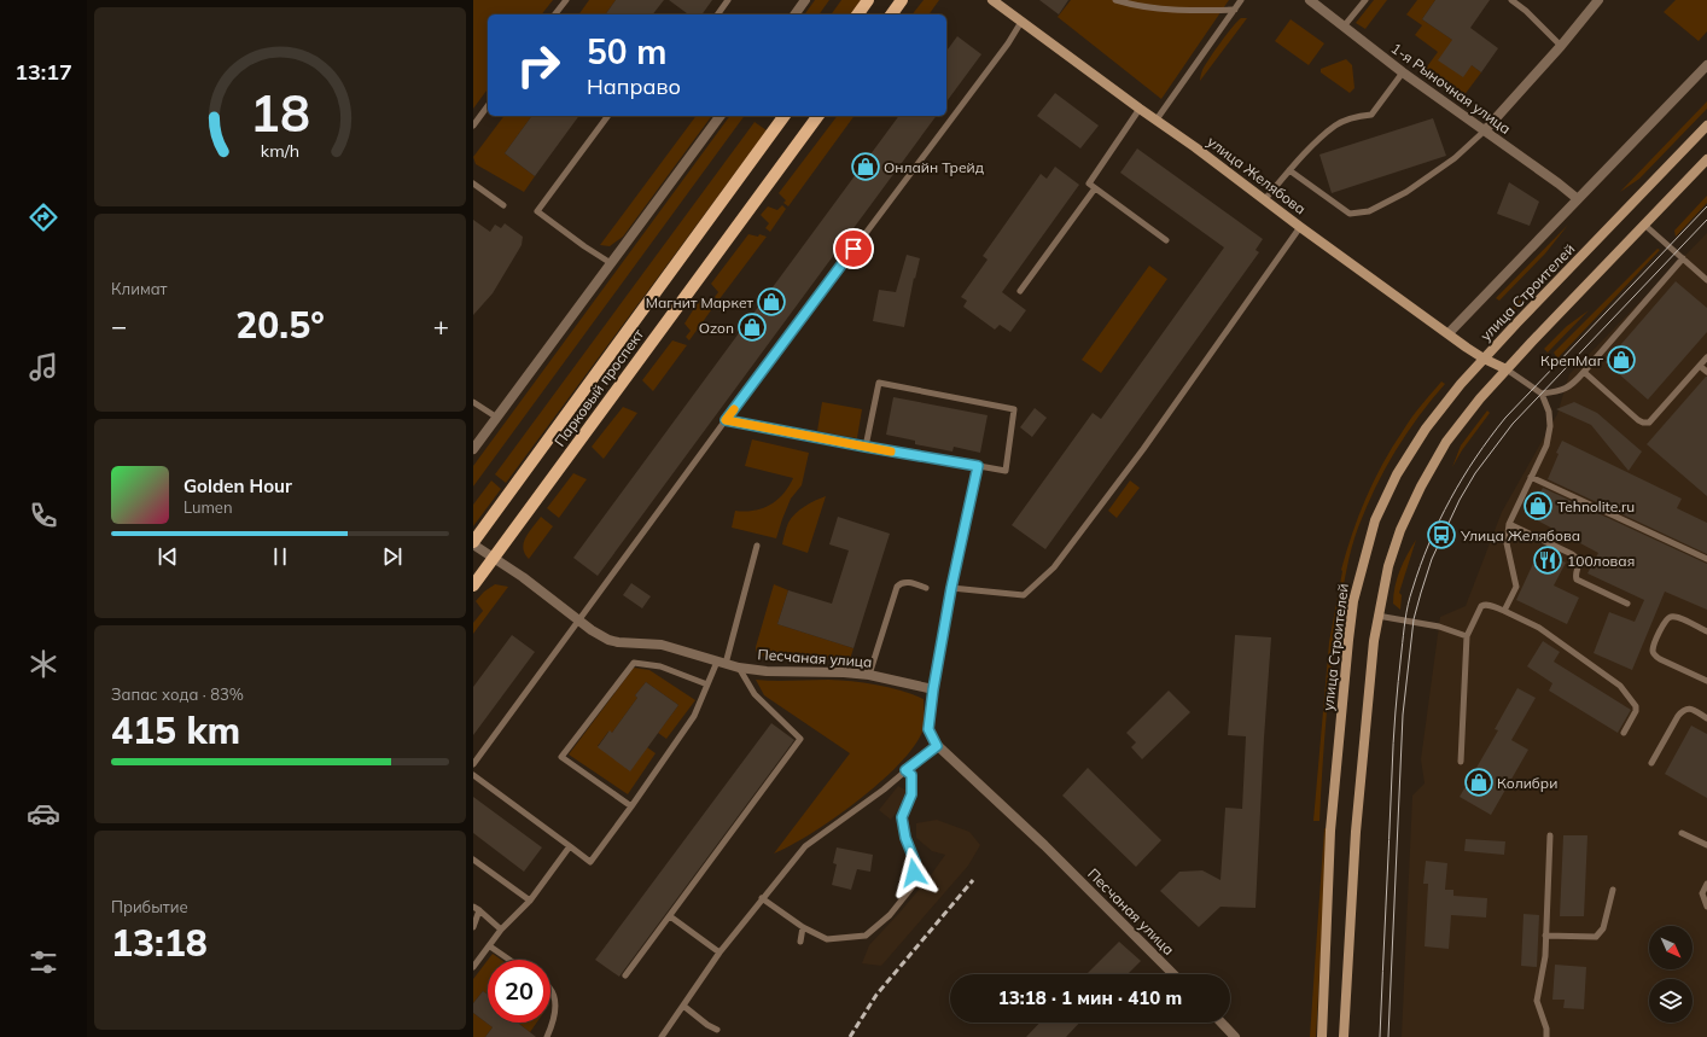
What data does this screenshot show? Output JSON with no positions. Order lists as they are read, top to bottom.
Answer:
{
  "streets": {
    "main road": ["улица Желябова", "улица Строителей", "Парковый проспект"],
    "street": ["1-я Рыночная улица", "Песчаная улица"]
  },
  "crossings": [
    ["улица Желябова", "улица Строителей"],
    ["Парковый проспект", "Песчаная улица"]
  ],
  "places": {
    "shop": [
      "Онлайн Трейд",
      "Магнит Маркет",
      "Ozon",
      "КрепМаг",
      "Tehnolite.ru",
      "Колибри"
    ],
    "bus stop": ["Улица Желябова"],
    "restaurant": ["100ловая"]
  },
  "north": "bottom right",
  "page": {
    "tabs": "13:17",
    "turn": ["50 m", "Направо"],
    "tile": [
      "Климат",
      ["Запас хода · 83%", "415 km"],
      ["Прибытие", "13:18"]
    ],
    "heat": ["−", "20.5°", "+"],
    "song": ["Golden Hour", "Lumen"],
    "limit": "20",
    "trip": "13:18 · 1 мин · 410 m",
    "gauge": ["18", "km/h"]
  }
}
